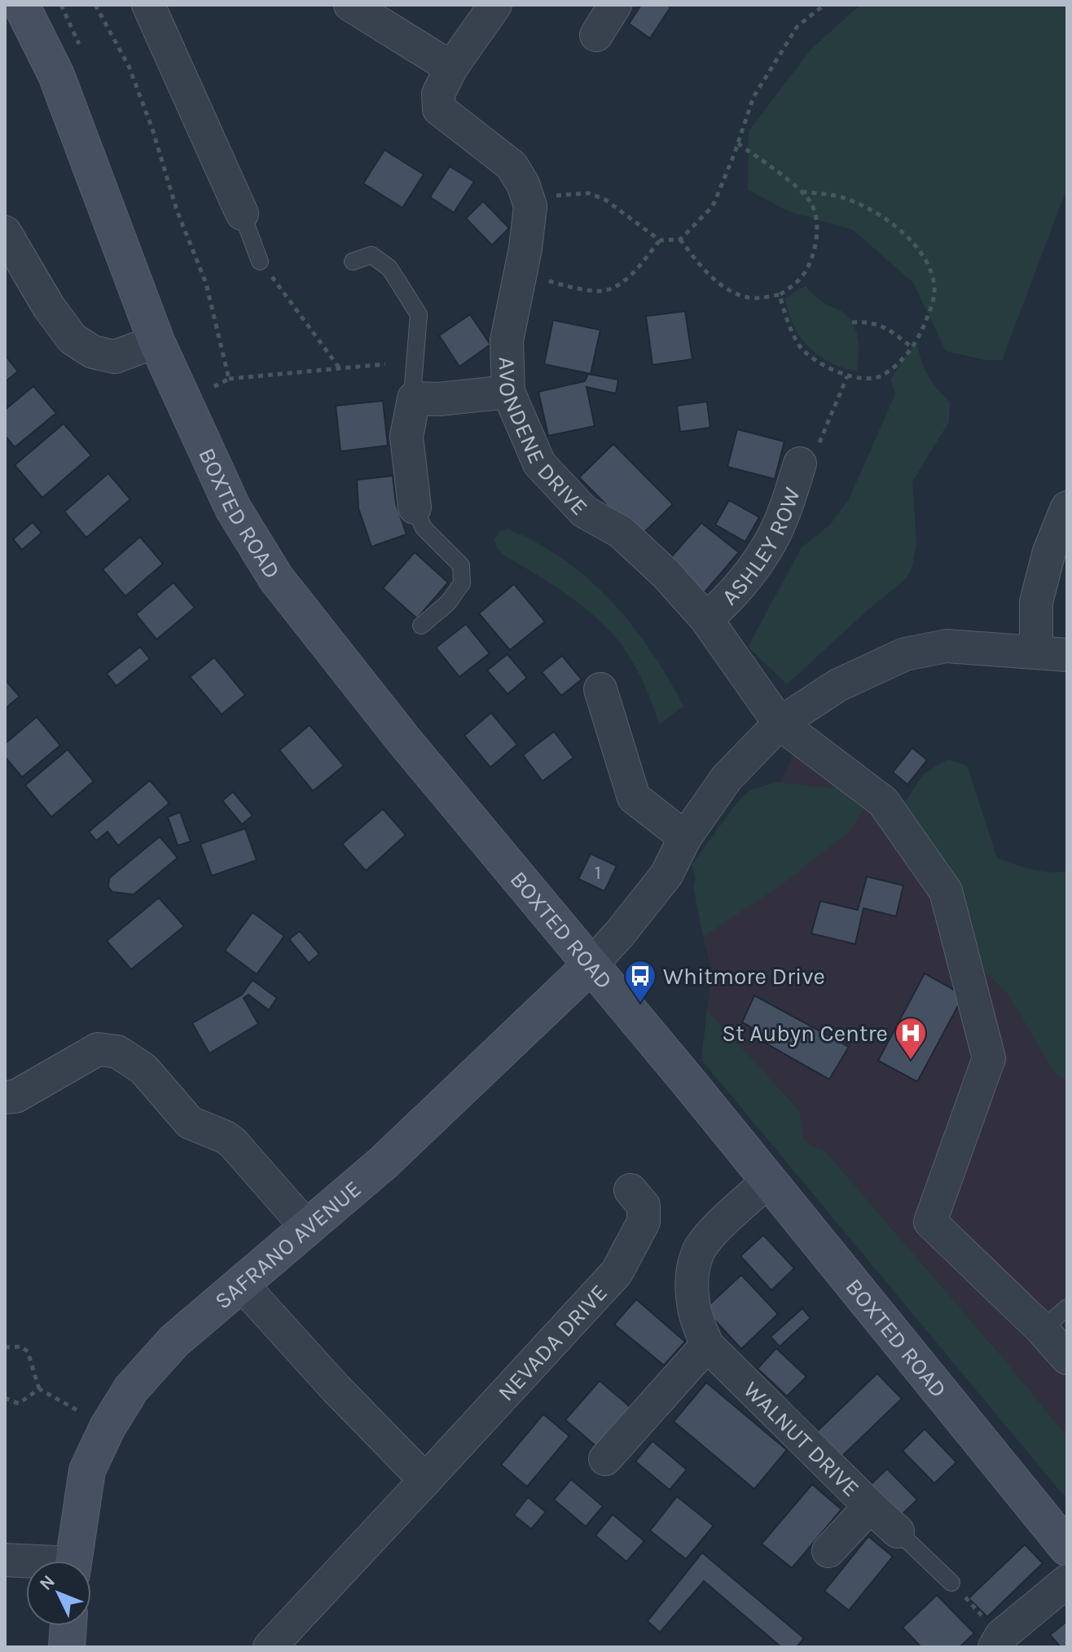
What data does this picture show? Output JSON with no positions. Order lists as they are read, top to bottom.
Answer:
{
  "streets": {
    "street": [
      "AVONDENE DRIVE",
      "BOXTED ROAD",
      "ASHLEY ROW",
      "SAFRANO AVENUE",
      "NEVADA DRIVE",
      "WALNUT DRIVE"
    ]
  },
  "crossings": [
    ["AVONDENE DRIVE", "ASHLEY ROW"],
    ["BOXTED ROAD", "SAFRANO AVENUE"],
    ["BOXTED ROAD", "WALNUT DRIVE"]
  ],
  "places": {
    "bus stop": ["Whitmore Drive"],
    "hospital": ["St Aubyn Centre"]
  },
  "house_numbers": ["1"],
  "north": "top left"
}
